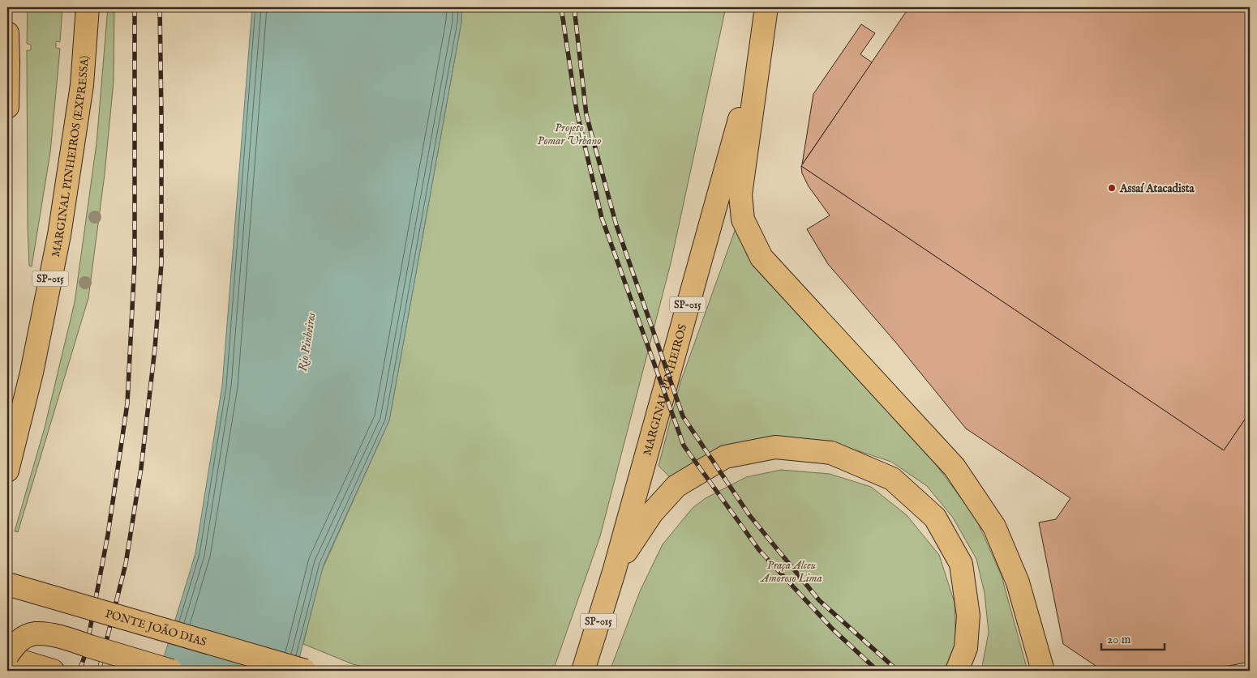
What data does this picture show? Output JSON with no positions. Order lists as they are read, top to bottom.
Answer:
{
  "streets": {
    "main road": [
      "MARGINAL PINHEIROS (EXPRESSA)",
      "SP-015",
      "MARGINAL PINHEIROS",
      "PONTE JOÃO DIAS"
    ]
  },
  "crossings": [
    ["SP-015", "MARGINAL PINHEIROS"]
  ],
  "water": ["Rio Pinheiros"],
  "parks": ["Projeto Pomar Urbano", "Praça Alceu Amoroso Lima"],
  "places": ["Assaí Atacadista"],
  "scale_bar": "20 m"
}
